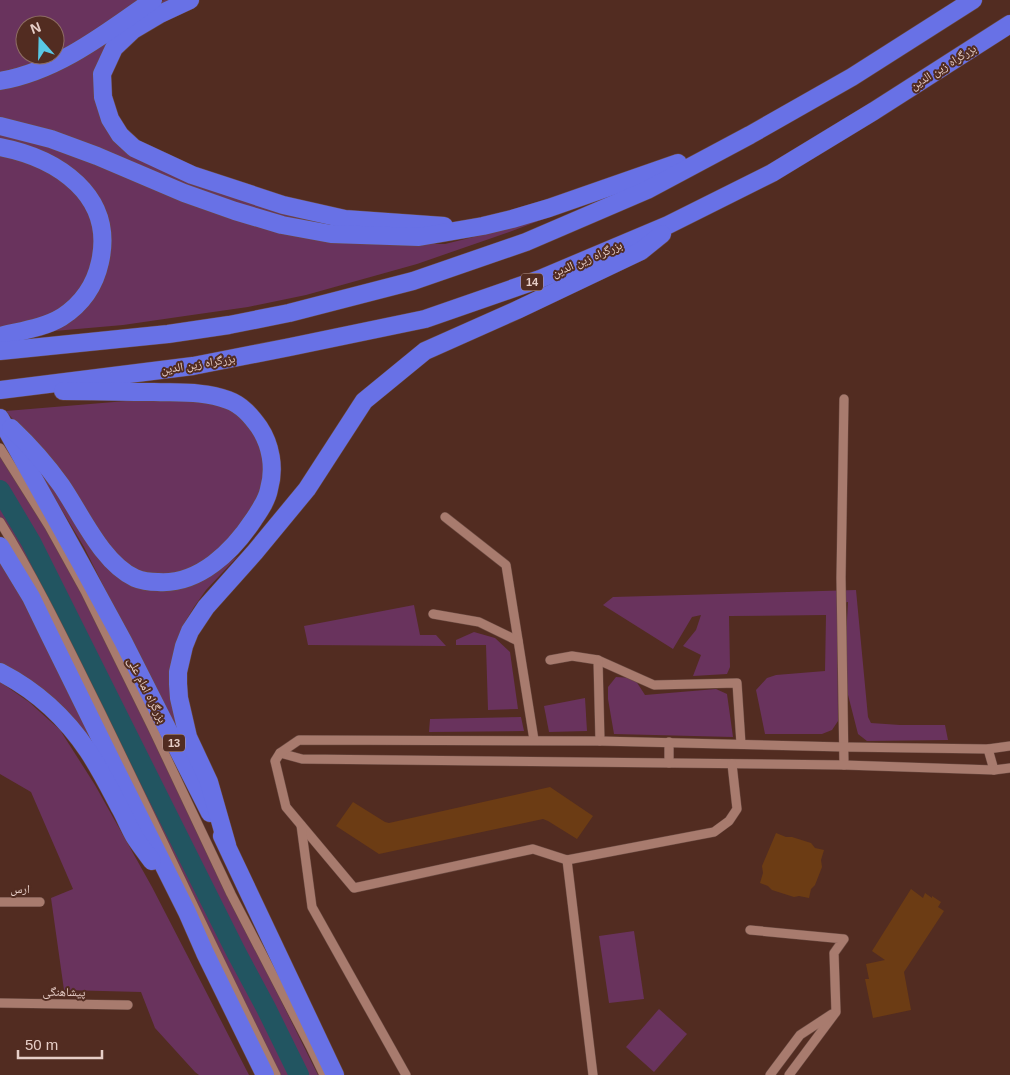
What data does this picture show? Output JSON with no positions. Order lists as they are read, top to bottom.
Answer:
{
  "streets": {
    "highway": [
      "بزرگراه زین الدین",
      "14",
      "بزرگراه امام علی",
      "13"
    ],
    "street": ["ارس", "پیشاهنگی"]
  },
  "scale_bar": "50 m",
  "north": "top"
}
